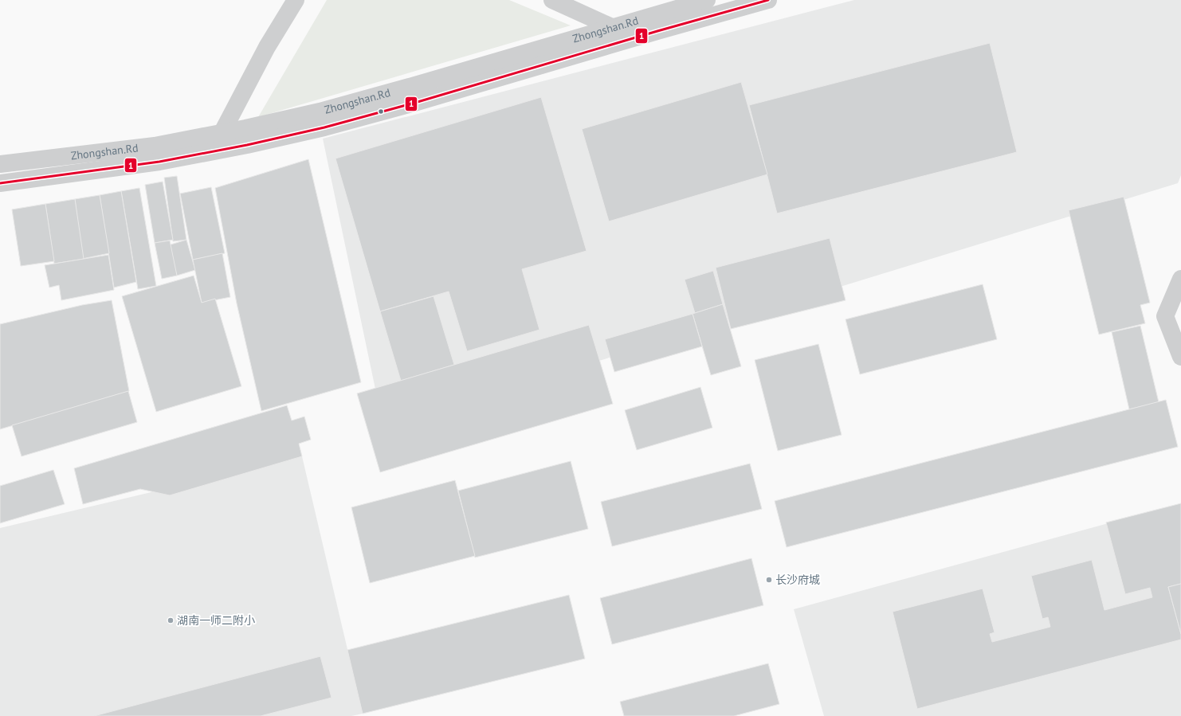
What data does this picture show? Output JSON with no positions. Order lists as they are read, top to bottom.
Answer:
{
  "streets": {
    "street": ["Zhongshan.Rd"]
  },
  "places": ["长沙府城", "湖南一师二附小"],
  "lines": ["transit line 1"]
}
